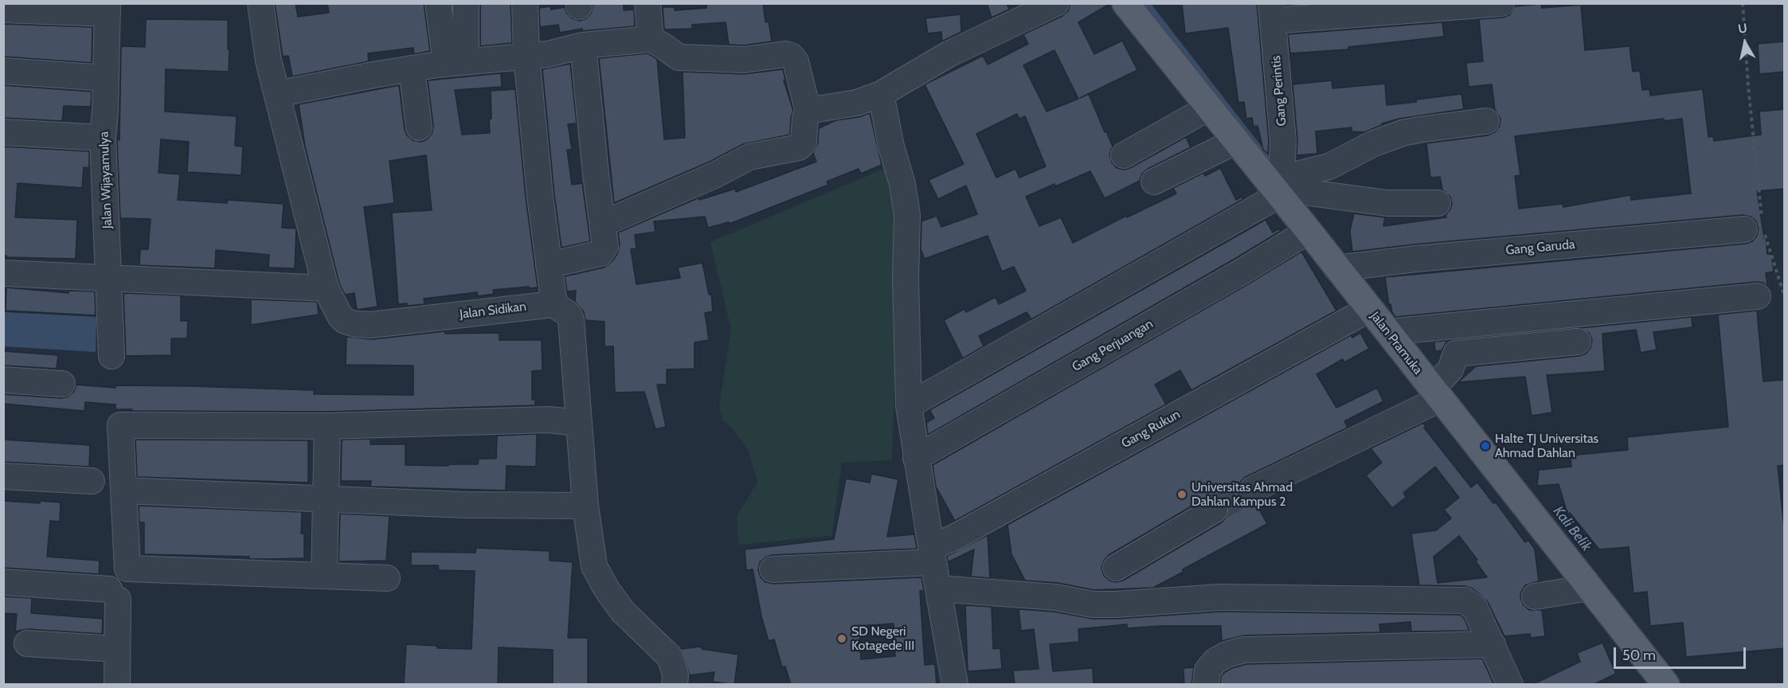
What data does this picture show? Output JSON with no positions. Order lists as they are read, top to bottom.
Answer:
{
  "streets": {
    "main road": ["Jalan Pramuka"],
    "street": [
      "Gang Perintis",
      "Jalan Wijayamulya",
      "Gang Garuda",
      "Jalan Sidikan",
      "Gang Perjuangan",
      "Gang Rukun"
    ]
  },
  "crossings": [
    ["Gang Perintis", "Jalan Pramuka"],
    ["Gang Garuda", "Jalan Pramuka"],
    ["Jalan Pramuka", "Gang Perjuangan"],
    ["Jalan Pramuka", "Gang Rukun"]
  ],
  "water": ["Kali Belik"],
  "places": ["Halte TJ Universitas Ahmad Dahlan", "Universitas Ahmad Dahlan Kampus 2", "SD Negeri Kotagede III"],
  "scale_bar": "50 m",
  "north": "top"
}
